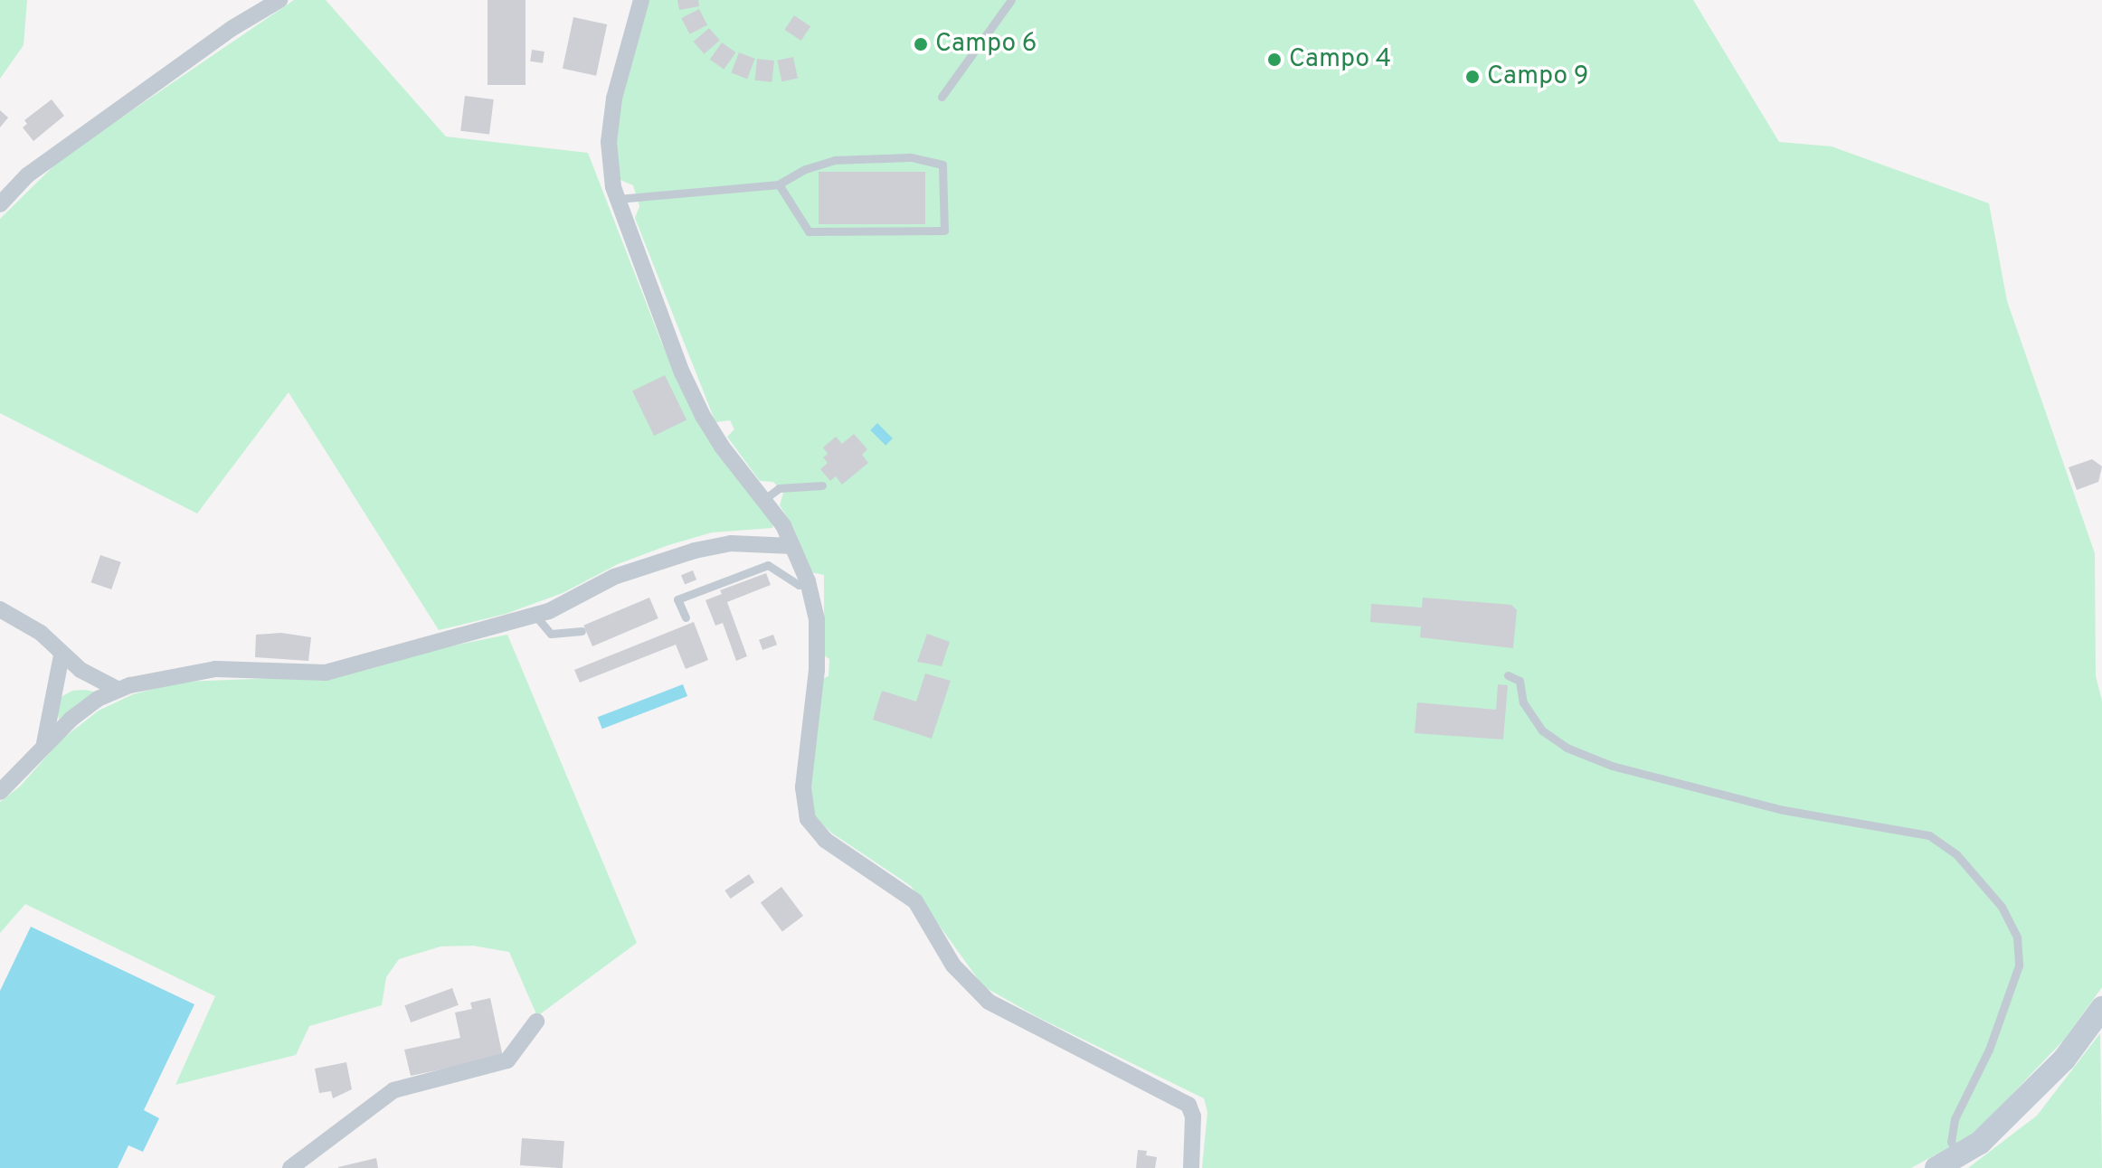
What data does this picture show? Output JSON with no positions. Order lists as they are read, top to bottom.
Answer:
{
  "places": ["Campo 6", "Campo 4", "Campo 9"]
}
